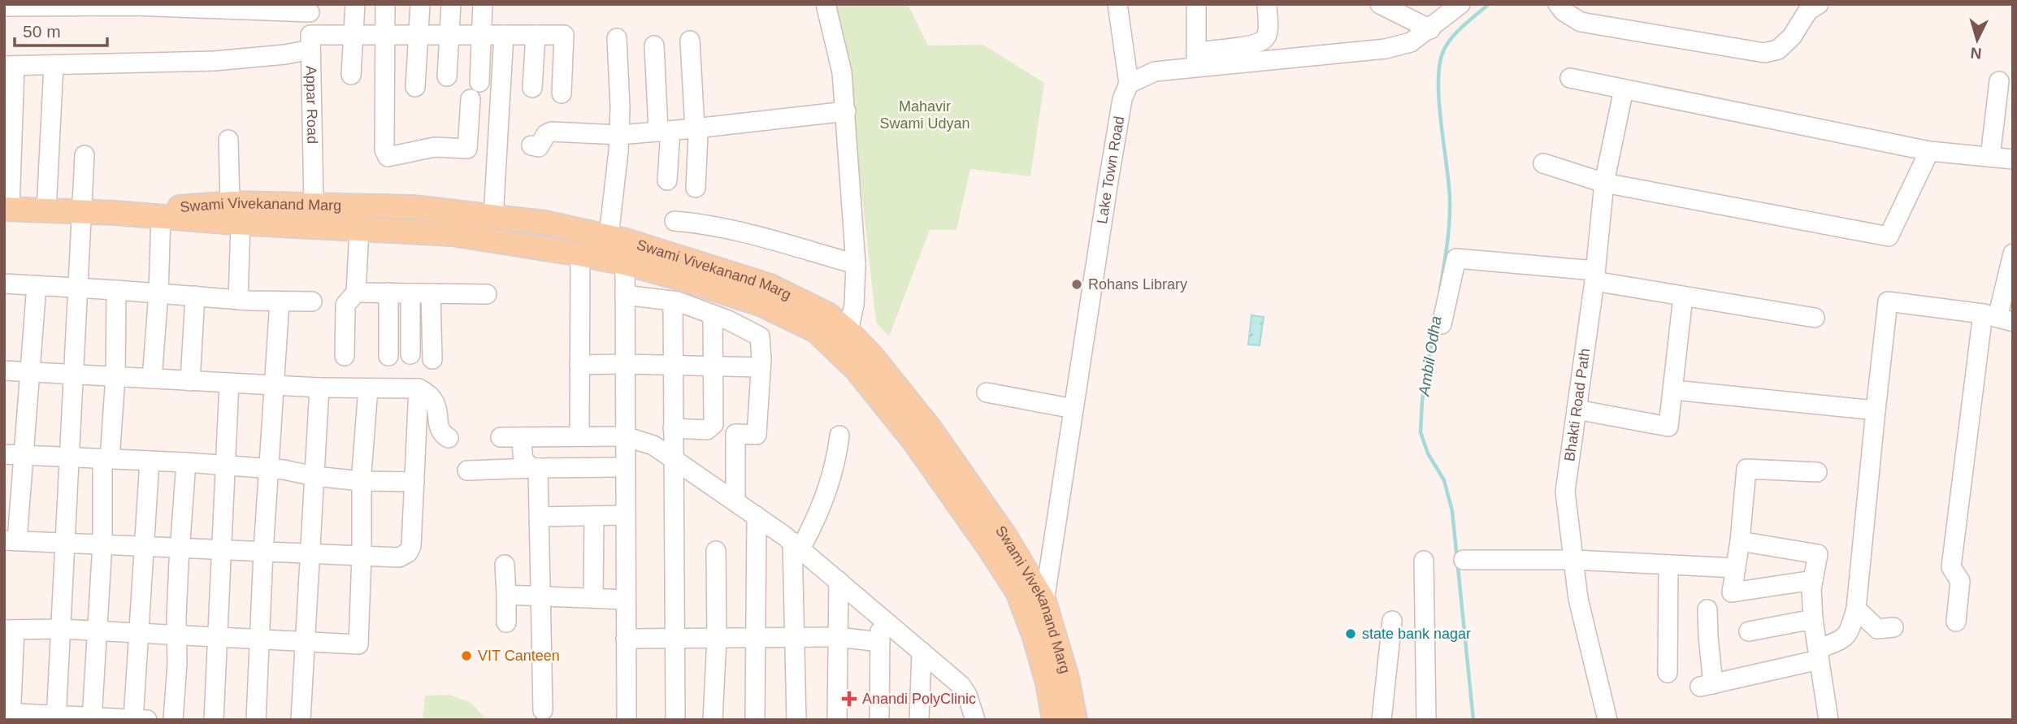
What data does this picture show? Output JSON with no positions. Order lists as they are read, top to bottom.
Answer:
{
  "streets": {
    "main road": ["Swami Vivekanand Marg"],
    "street": ["Appar Road", "Lake Town Road", "Bhakti Road Path"]
  },
  "crossings": [
    ["Appar Road", "Swami Vivekanand Marg"],
    ["Lake Town Road", "Swami Vivekanand Marg"]
  ],
  "water": ["Ambil Odha"],
  "parks": ["Mahavir Swami Udyan"],
  "places": {
    "other": ["Rohans Library", "state bank nagar", "VIT Canteen"],
    "health": ["Anandi PolyClinic"]
  },
  "scale_bar": "50 m",
  "north": "bottom"
}
